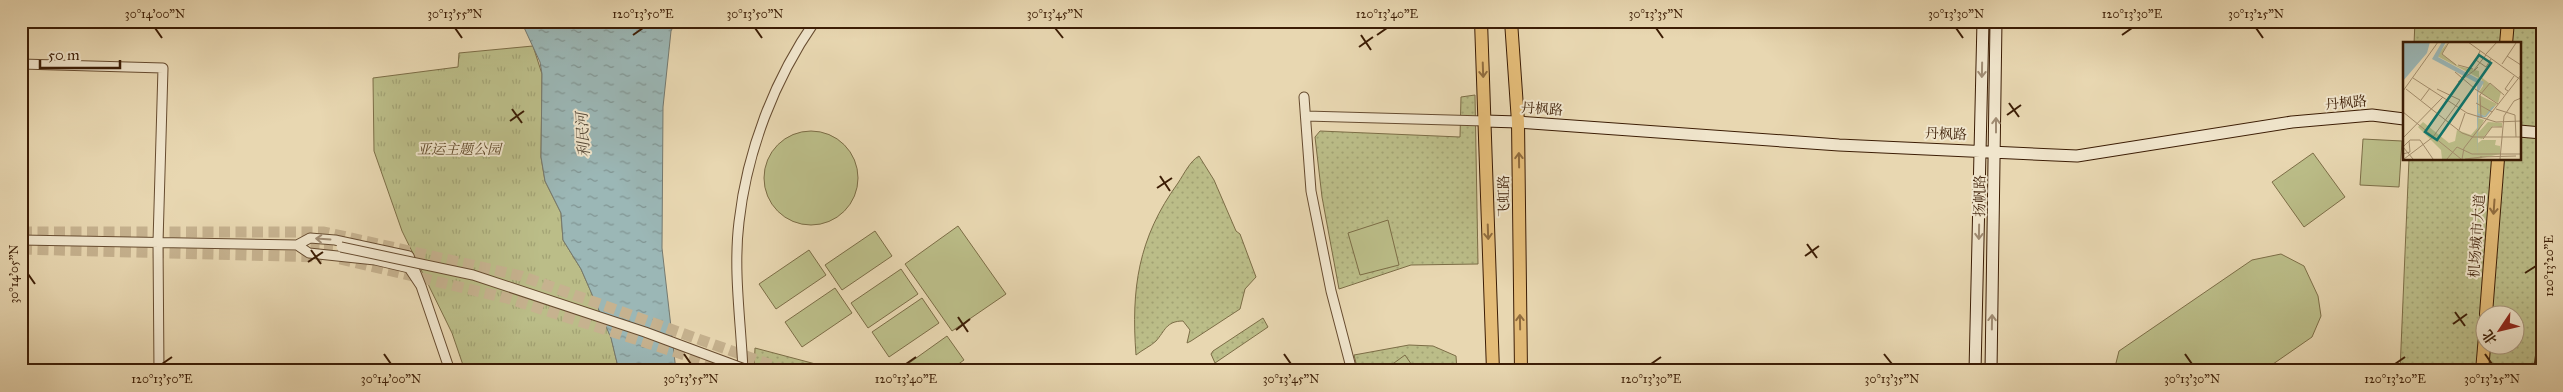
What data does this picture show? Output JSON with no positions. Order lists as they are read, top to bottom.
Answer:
{
  "streets": {
    "main road": ["飞虹路", "机场城市大道"],
    "street": ["丹枫路", "扬帆路"]
  },
  "crossings": [
    ["丹枫路", "飞虹路"],
    ["丹枫路", "扬帆路"]
  ],
  "one_way": ["机场城市大道"],
  "water": ["利民河"],
  "parks": ["亚运主题公园"],
  "scale_bar": "50 m",
  "north": "bottom left",
  "coordinates": [
    "30°14'00\"N",
    "30°13'55\"N",
    "120°13'50\"E",
    "30°13'50\"N",
    "30°13'45\"N",
    "120°13'40\"E",
    "30°13'35\"N",
    "30°13'30\"N",
    "120°13'30\"E",
    "30°13'25\"N",
    "120°13'20\"E",
    "30°14'05\"N"
  ]
}
